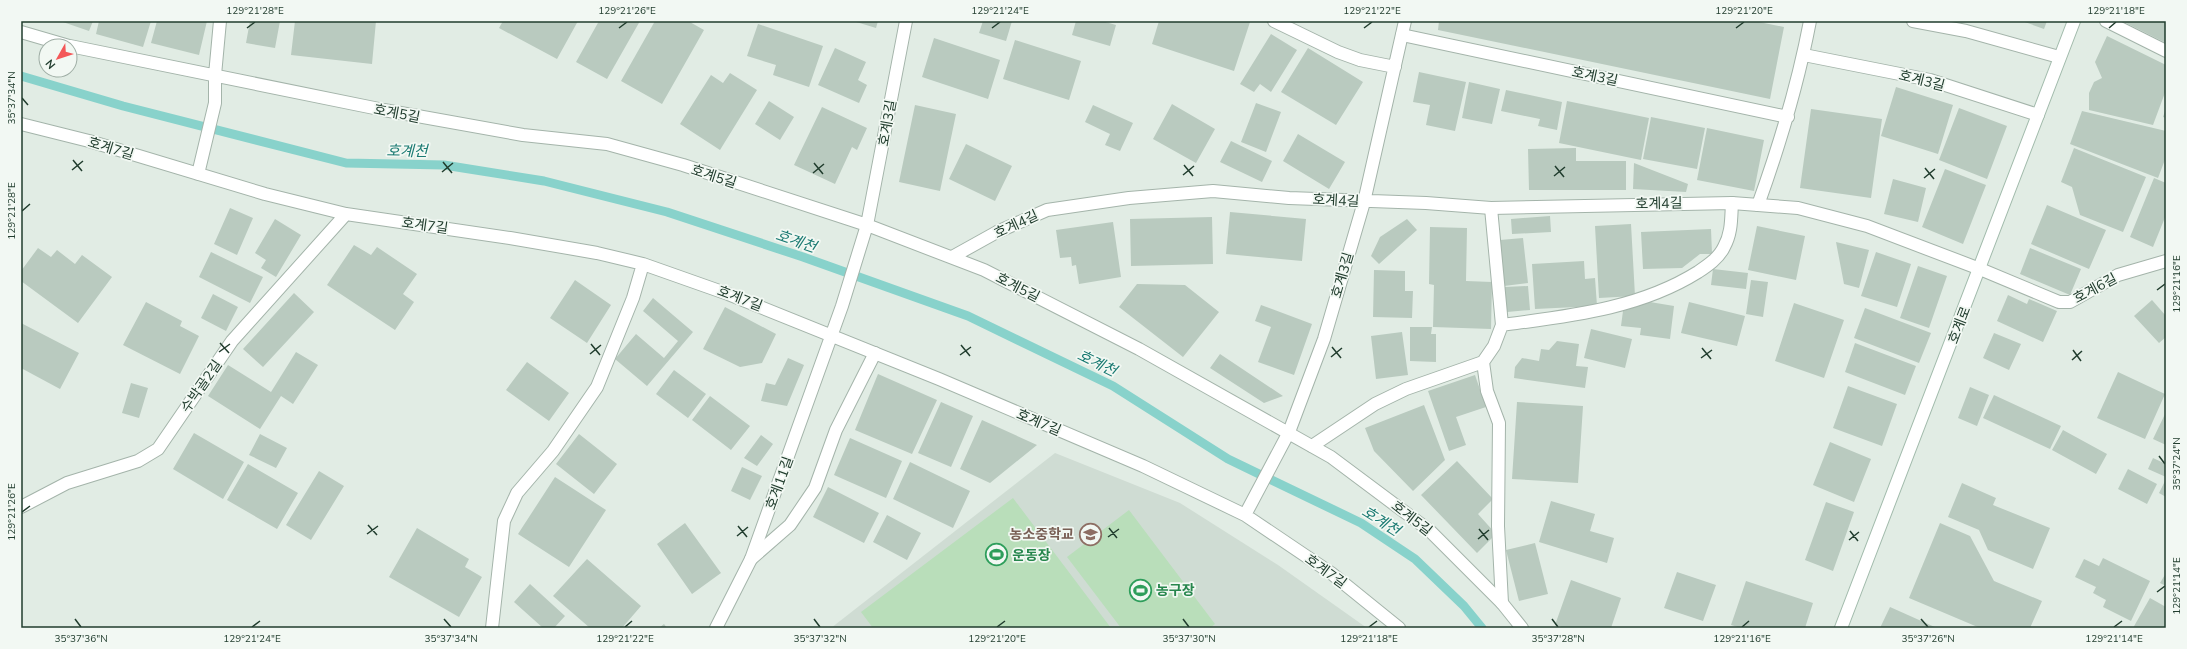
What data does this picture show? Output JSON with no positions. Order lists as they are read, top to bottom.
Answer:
{
  "streets": {
    "street": [
      "호계3길",
      "호계5길",
      "호계7길",
      "호계4길",
      "호계6길",
      "호계로",
      "수박골2길",
      "호계11길"
    ]
  },
  "crossings": [
    ["호계3길", "호계5길"],
    ["호계3길", "호계7길"],
    ["호계3길", "호계4길"],
    ["호계3길", "호계로"],
    ["호계3길", "호계11길"],
    ["호계5길", "호계4길"],
    ["호계7길", "수박골2길"],
    ["호계7길", "호계11길"],
    ["호계4길", "호계6길"],
    ["호계4길", "호계로"],
    ["호계6길", "호계로"]
  ],
  "water": ["호계천"],
  "places": {
    "school or university": ["농소중학교"],
    "sports": ["운동장", "농구장"]
  },
  "north": "bottom left",
  "coordinates": [
    "129°21'28\"E",
    "129°21'26\"E",
    "129°21'24\"E",
    "129°21'22\"E",
    "129°21'20\"E",
    "129°21'18\"E",
    "35°37'34\"N",
    "129°21'16\"E",
    "35°37'24\"N",
    "129°21'14\"E",
    "35°37'36\"N",
    "35°37'32\"N",
    "35°37'30\"N",
    "35°37'28\"N",
    "35°37'26\"N"
  ]
}
